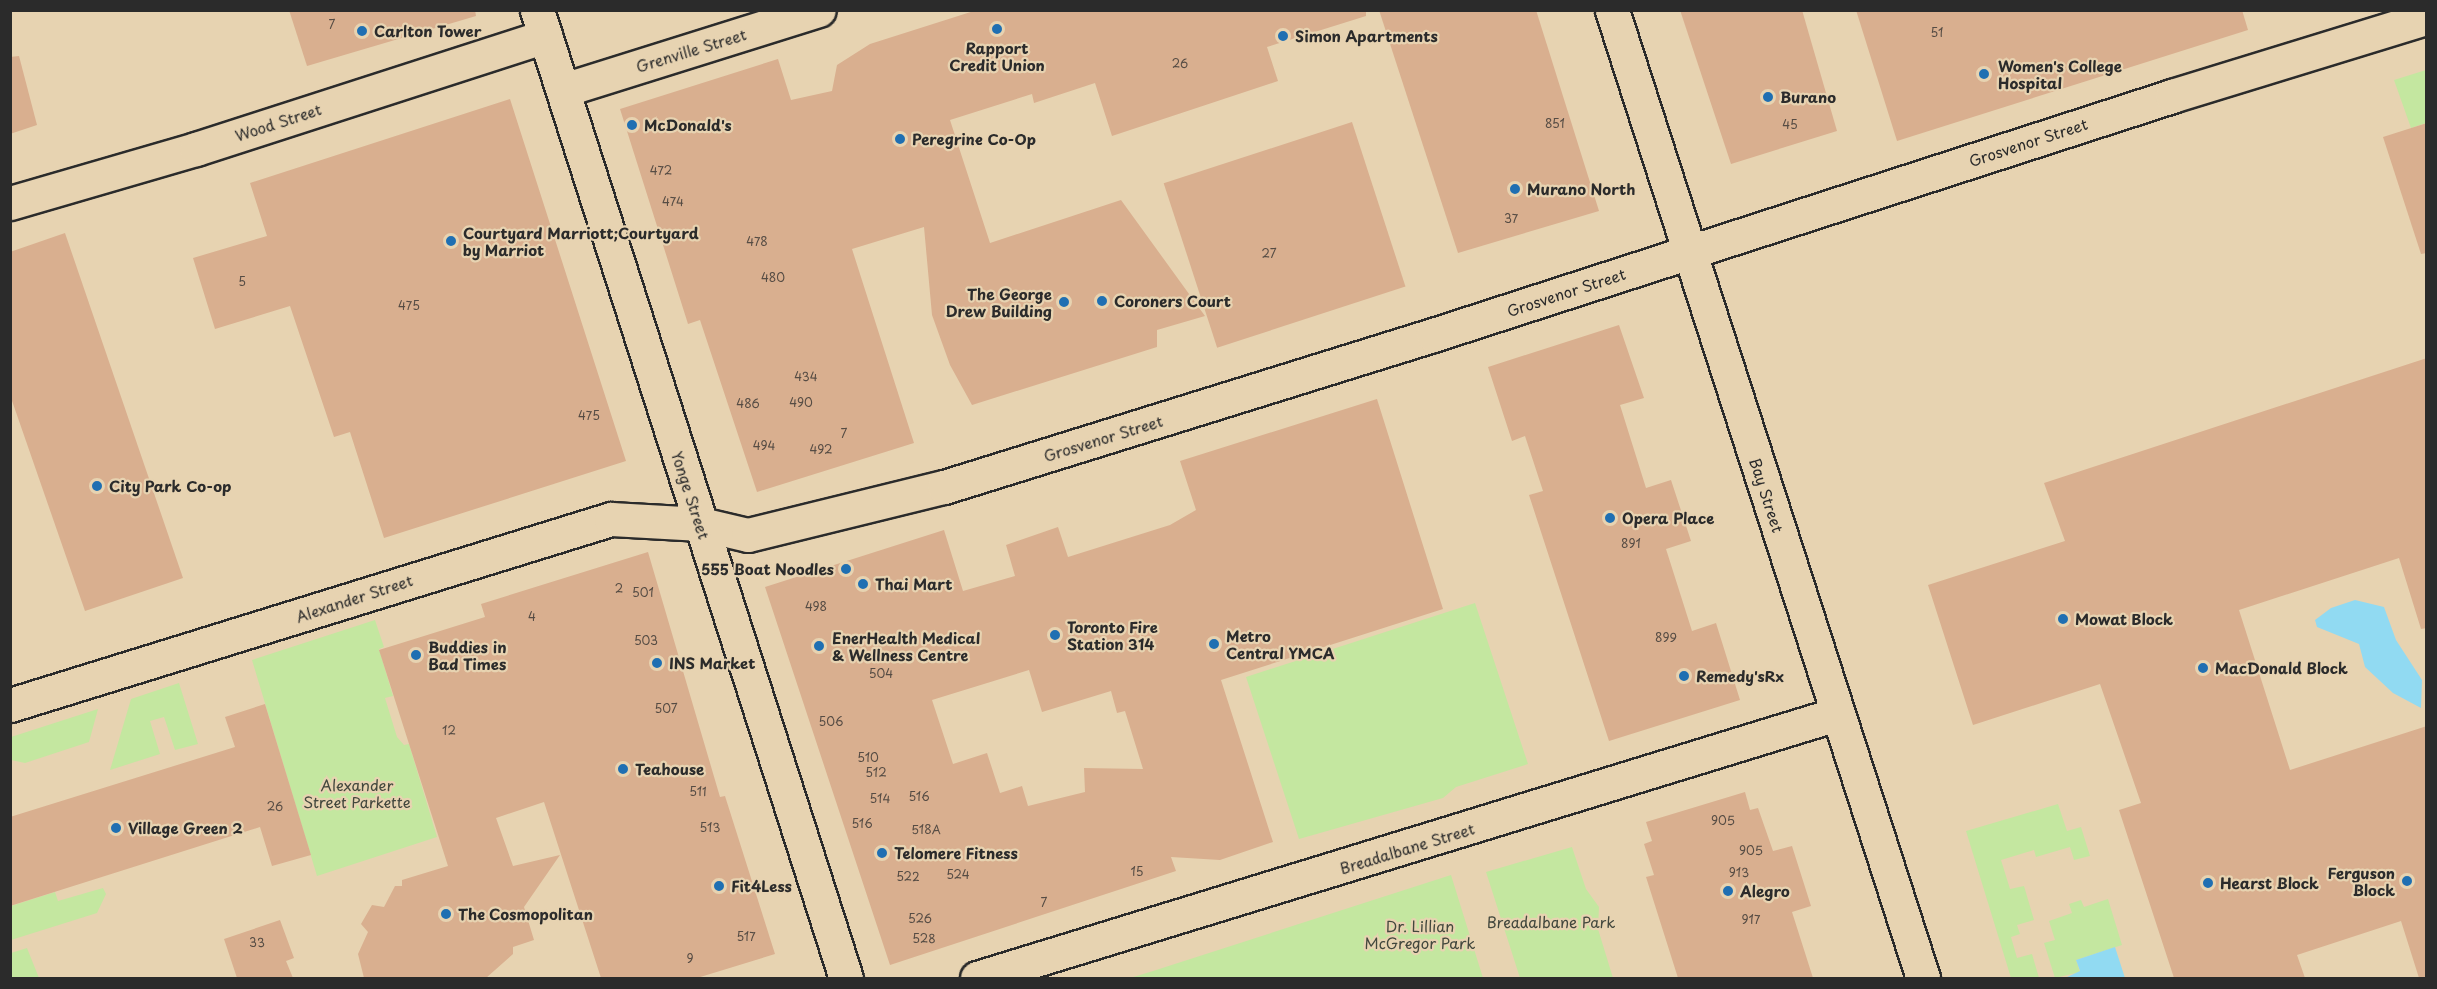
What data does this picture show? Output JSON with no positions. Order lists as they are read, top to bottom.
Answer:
{
  "streets": {
    "street": [
      "Grenville Street",
      "Wood Street",
      "Grosvenor Street",
      "Yonge Street",
      "Bay Street",
      "Alexander Street",
      "Breadalbane Street"
    ]
  },
  "crossings": [
    ["Grenville Street", "Yonge Street"],
    ["Wood Street", "Yonge Street"],
    ["Grosvenor Street", "Yonge Street"],
    ["Grosvenor Street", "Bay Street"],
    ["Grosvenor Street", "Alexander Street"],
    ["Yonge Street", "Alexander Street"],
    ["Bay Street", "Breadalbane Street"]
  ],
  "parks": ["Alexander Street Parkette", "Breadalbane Park", "Dr. Lillian McGregor Park"],
  "places": [
    "Rapport Credit Union",
    "Carlton Tower",
    "Simon Apartments",
    "Women's College Hospital",
    "Burano",
    "McDonald's",
    "Peregrine Co-Op",
    "Murano North",
    "Courtyard Marriott;Courtyard by Marriot",
    "Coroners Court",
    "The George Drew Building",
    "City Park Co-op",
    "Opera Place",
    "555 Boat Noodles",
    "Thai Mart",
    "Mowat Block",
    "Toronto Fire Station 314",
    "Metro Central YMCA",
    "EnerHealth Medical & Wellness Centre",
    "Buddies in Bad Times",
    "INS Market",
    "MacDonald Block",
    "Remedy'sRx",
    "Teahouse",
    "Village Green 2",
    "Telomere Fitness",
    "Ferguson Block",
    "Hearst Block",
    "Fit4Less",
    "Alegro",
    "The Cosmopolitan"
  ],
  "house_numbers": [
    "7",
    "51",
    "26",
    "851",
    "45",
    "472",
    "474",
    "37",
    "478",
    "27",
    "480",
    "5",
    "475",
    "434",
    "490",
    "486",
    "475",
    "7",
    "494",
    "492",
    "891",
    "2",
    "501",
    "498",
    "4",
    "899",
    "503",
    "504",
    "507",
    "506",
    "12",
    "510",
    "512",
    "511",
    "516",
    "514",
    "26",
    "905",
    "516",
    "513",
    "518A",
    "905",
    "15",
    "913",
    "524",
    "522",
    "7",
    "526",
    "917",
    "517",
    "528",
    "33",
    "9"
  ]
}
